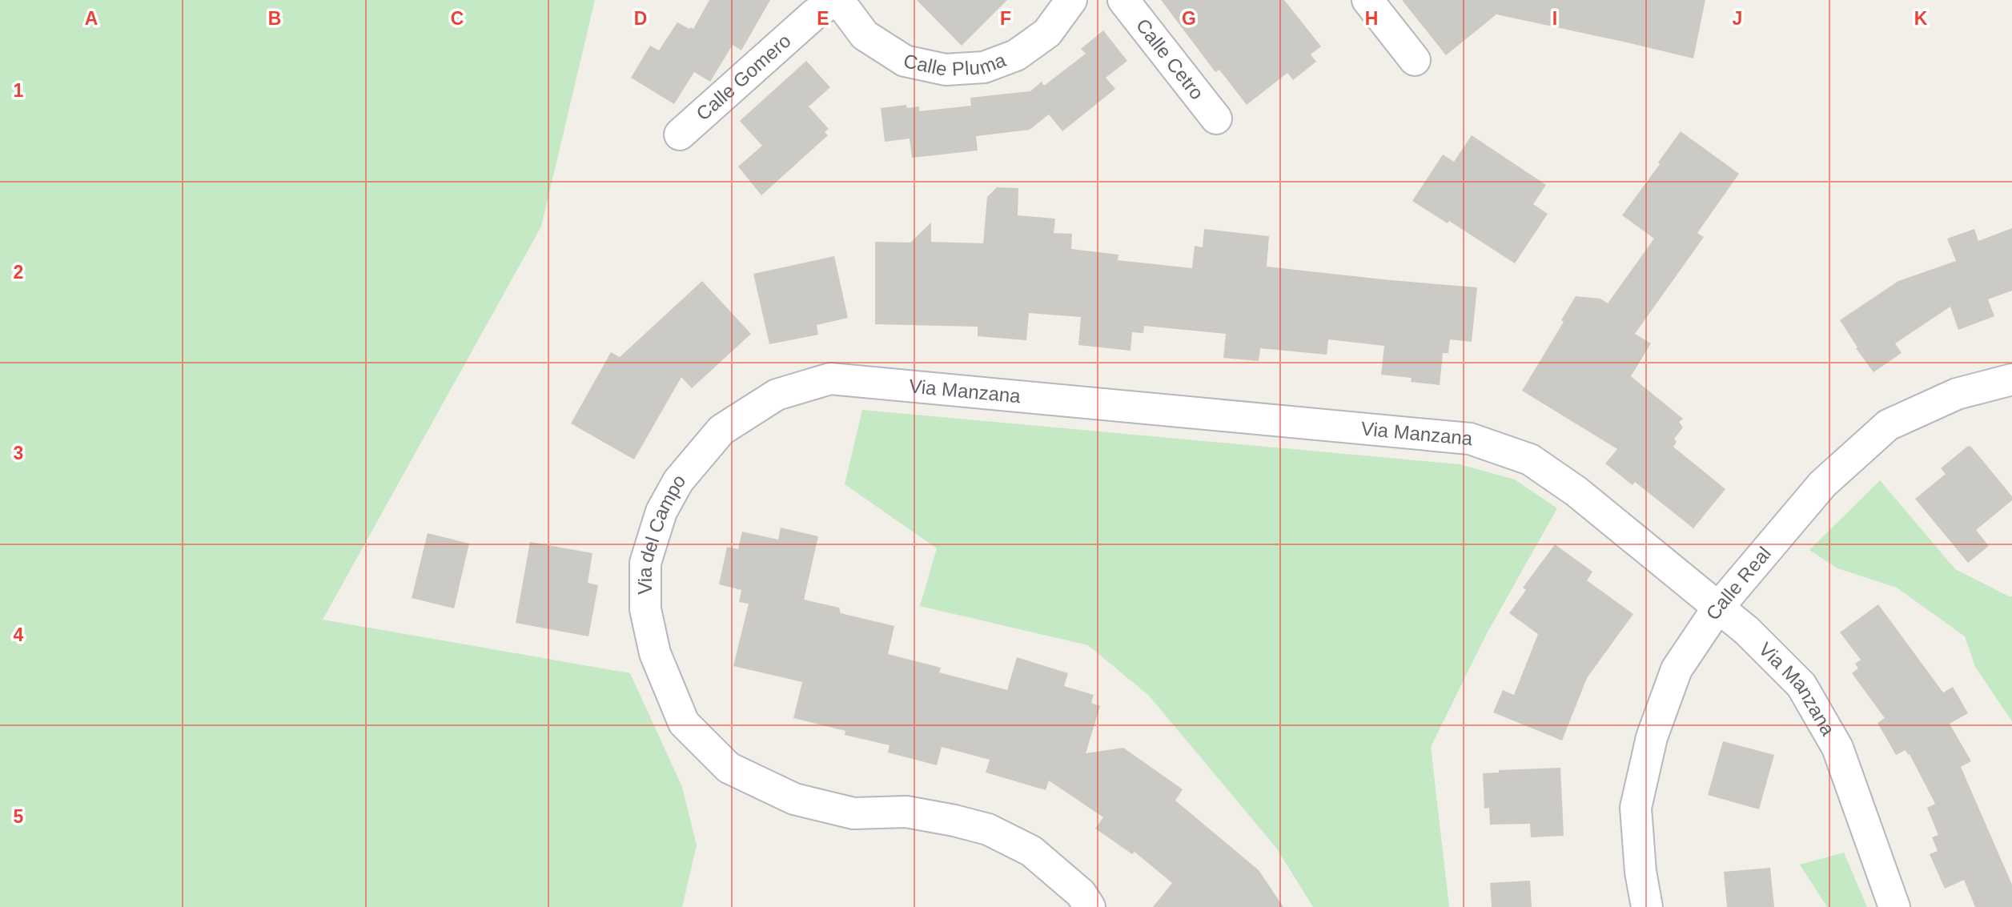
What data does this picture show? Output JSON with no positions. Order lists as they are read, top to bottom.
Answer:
{
  "streets": {
    "street": [
      "Calle Pluma",
      "Calle Cetro",
      "Calle Gomero",
      "Via Manzana",
      "Via del Campo",
      "Calle Real"
    ]
  },
  "crossings": [
    ["Calle Pluma", "Calle Gomero"],
    ["Via Manzana", "Via del Campo"],
    ["Via Manzana", "Calle Real"]
  ],
  "grid": {
    "columns": [
      "A",
      "B",
      "C",
      "D",
      "E",
      "F",
      "G",
      "H",
      "I",
      "J",
      "K"
    ],
    "rows": [
      "1",
      "2",
      "3",
      "4",
      "5"
    ]
  }
}
